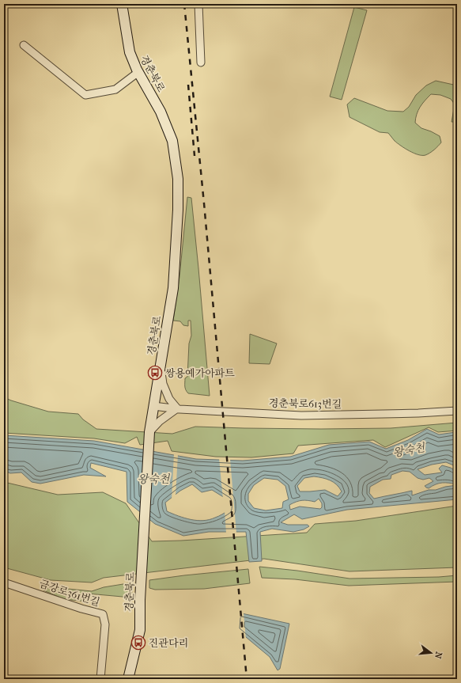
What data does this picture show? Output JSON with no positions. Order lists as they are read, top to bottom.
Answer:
{
  "streets": {
    "street": ["경춘북로", "경춘북로613번길", "금강로361번길"]
  },
  "crossings": [
    ["경춘북로", "경춘북로613번길"]
  ],
  "water": ["왕숙천"],
  "places": {
    "bus stop": ["쌍용예가아파트", "진관다리"]
  },
  "north": "right"
}
